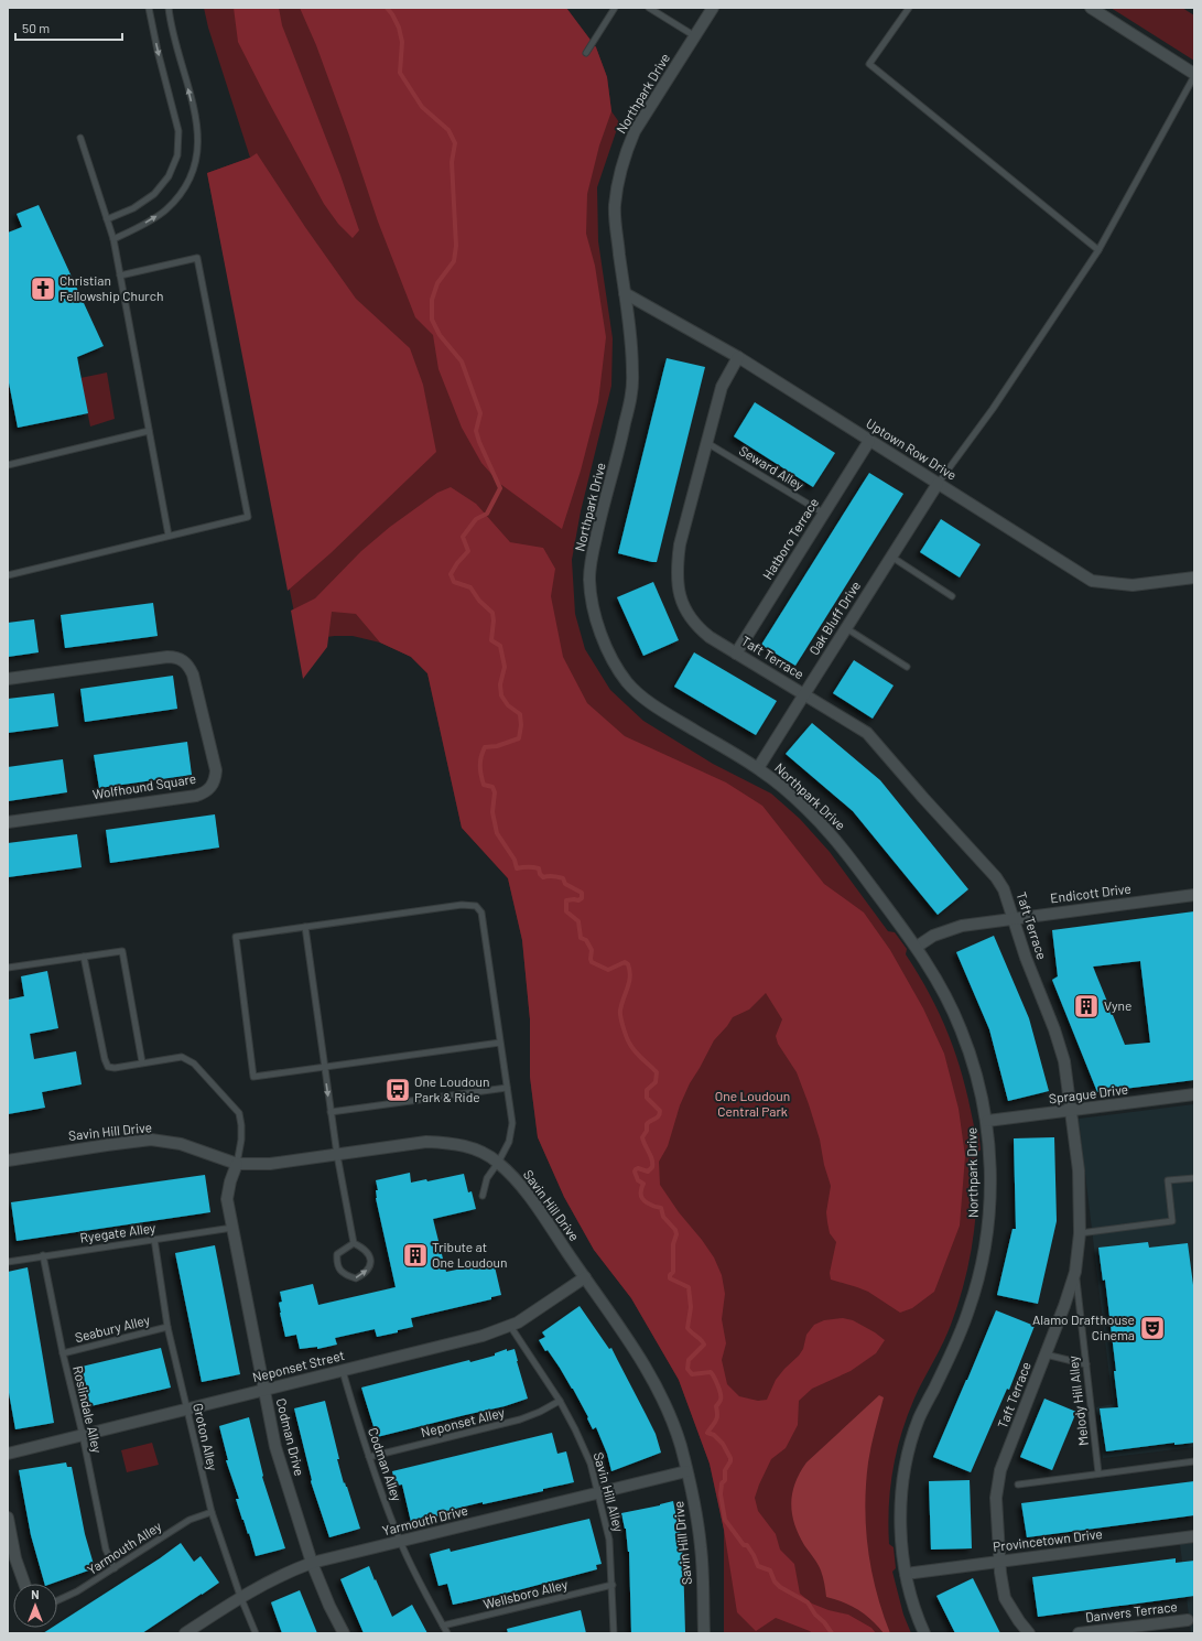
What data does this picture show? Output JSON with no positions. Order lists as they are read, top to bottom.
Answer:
{
  "streets": {
    "street": [
      "Northpark Drive",
      "Uptown Row Drive",
      "Hatboro Terrace",
      "Oak Bluff Drive",
      "Taft Terrace",
      "Wolfhound Square",
      "Endicott Drive",
      "Sprague Drive",
      "Savin Hill Drive",
      "Neponset Street",
      "Codman Drive",
      "Yarmouth Drive",
      "Provincetown Drive",
      "Danvers Terrace"
    ],
    "lane": [
      "Seward Alley",
      "Ryegate Alley",
      "Seabury Alley",
      "Melody Hill Alley",
      "Roslindale Alley",
      "Neponset Alley",
      "Groton Alley",
      "Codman Alley",
      "Savin Hill Alley",
      "Yarmouth Alley",
      "Wellsboro Alley"
    ]
  },
  "crossings": [
    ["Northpark Drive", "Uptown Row Drive"],
    ["Northpark Drive", "Oak Bluff Drive"],
    ["Northpark Drive", "Endicott Drive"],
    ["Northpark Drive", "Sprague Drive"],
    ["Northpark Drive", "Provincetown Drive"],
    ["Uptown Row Drive", "Hatboro Terrace"],
    ["Uptown Row Drive", "Oak Bluff Drive"],
    ["Uptown Row Drive", "Taft Terrace"],
    ["Seward Alley", "Hatboro Terrace"],
    ["Seward Alley", "Taft Terrace"],
    ["Hatboro Terrace", "Taft Terrace"],
    ["Oak Bluff Drive", "Taft Terrace"],
    ["Taft Terrace", "Endicott Drive"],
    ["Taft Terrace", "Sprague Drive"],
    ["Taft Terrace", "Melody Hill Alley"],
    ["Taft Terrace", "Provincetown Drive"],
    ["Savin Hill Drive", "Neponset Street"],
    ["Savin Hill Drive", "Codman Drive"],
    ["Savin Hill Drive", "Yarmouth Drive"],
    ["Ryegate Alley", "Roslindale Alley"],
    ["Ryegate Alley", "Groton Alley"],
    ["Ryegate Alley", "Codman Drive"],
    ["Seabury Alley", "Roslindale Alley"],
    ["Seabury Alley", "Groton Alley"],
    ["Neponset Street", "Roslindale Alley"],
    ["Neponset Street", "Groton Alley"],
    ["Neponset Street", "Codman Drive"],
    ["Neponset Street", "Codman Alley"],
    ["Neponset Street", "Savin Hill Alley"],
    ["Roslindale Alley", "Yarmouth Alley"],
    ["Neponset Alley", "Codman Alley"],
    ["Neponset Alley", "Savin Hill Alley"],
    ["Groton Alley", "Yarmouth Drive"],
    ["Groton Alley", "Yarmouth Alley"],
    ["Codman Drive", "Yarmouth Drive"],
    ["Codman Alley", "Yarmouth Drive"],
    ["Codman Alley", "Wellsboro Alley"],
    ["Savin Hill Alley", "Yarmouth Drive"],
    ["Savin Hill Alley", "Wellsboro Alley"]
  ],
  "parks": ["One Loudoun Central Park"],
  "places": {
    "church": ["Christian Fellowship Church"],
    "building": ["Vyne", "Tribute at One Loudoun"],
    "bus stop": ["One Loudoun Park & Ride"],
    "theatre": ["Alamo Drafthouse Cinema"]
  },
  "scale_bar": "50 m",
  "north": "top"
}
